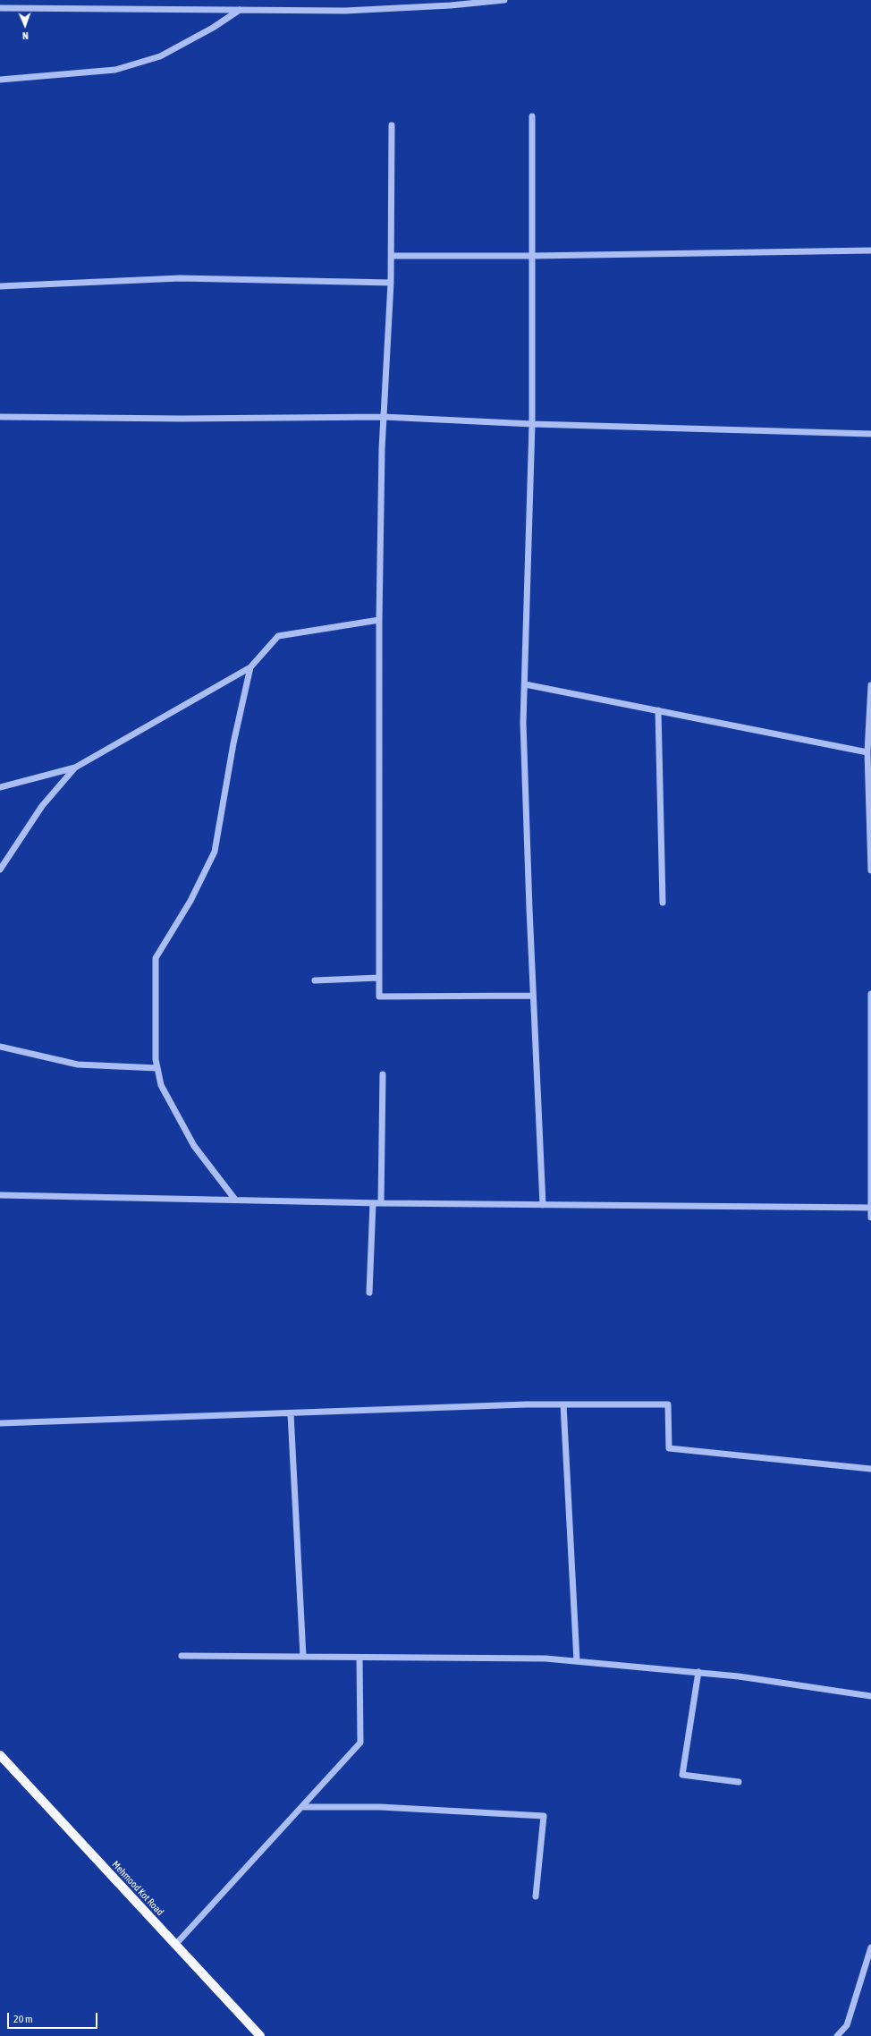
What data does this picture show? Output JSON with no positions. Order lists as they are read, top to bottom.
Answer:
{
  "streets": {
    "main road": ["Mehmood Kot Road"]
  },
  "scale_bar": "20 m",
  "north": "bottom"
}
